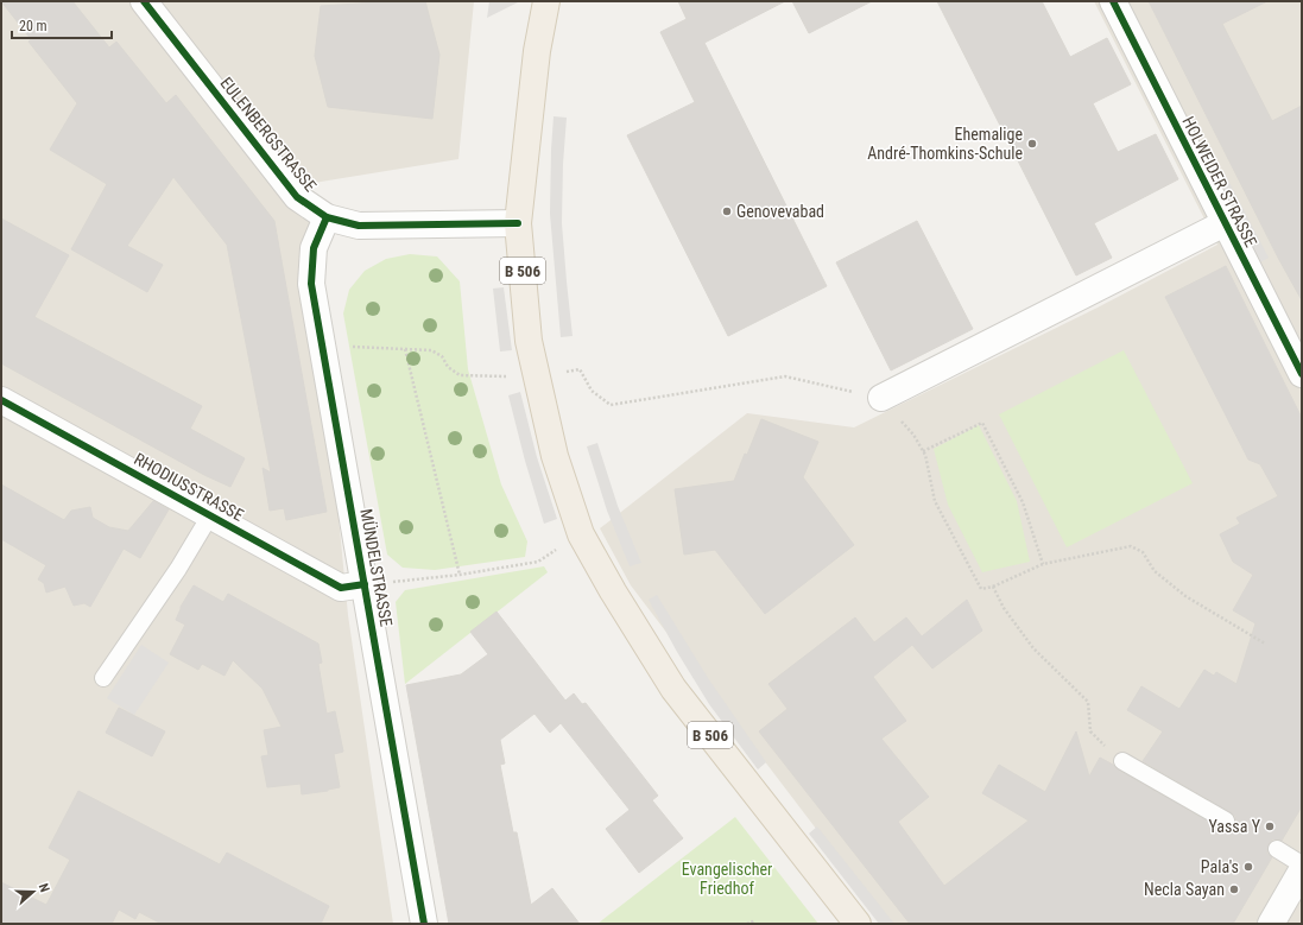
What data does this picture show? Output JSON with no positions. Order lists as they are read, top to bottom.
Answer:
{
  "streets": {
    "main road": ["B 506"],
    "street": [
      "EULENBERGSTRASSE",
      "HOLWEIDER STRASSE",
      "RHODIUSSTRASSE",
      "MÜNDELSTRASSE"
    ]
  },
  "crossings": [
    ["EULENBERGSTRASSE", "B 506"],
    ["EULENBERGSTRASSE", "MÜNDELSTRASSE"],
    ["RHODIUSSTRASSE", "MÜNDELSTRASSE"]
  ],
  "parks": ["Evangelischer Friedhof"],
  "places": [
    "Ehemalige André-Thomkins-Schule",
    "Genovevabad",
    "Yassa Y",
    "Pala's",
    "Necla Sayan"
  ],
  "scale_bar": "20 m",
  "north": "right"
}
